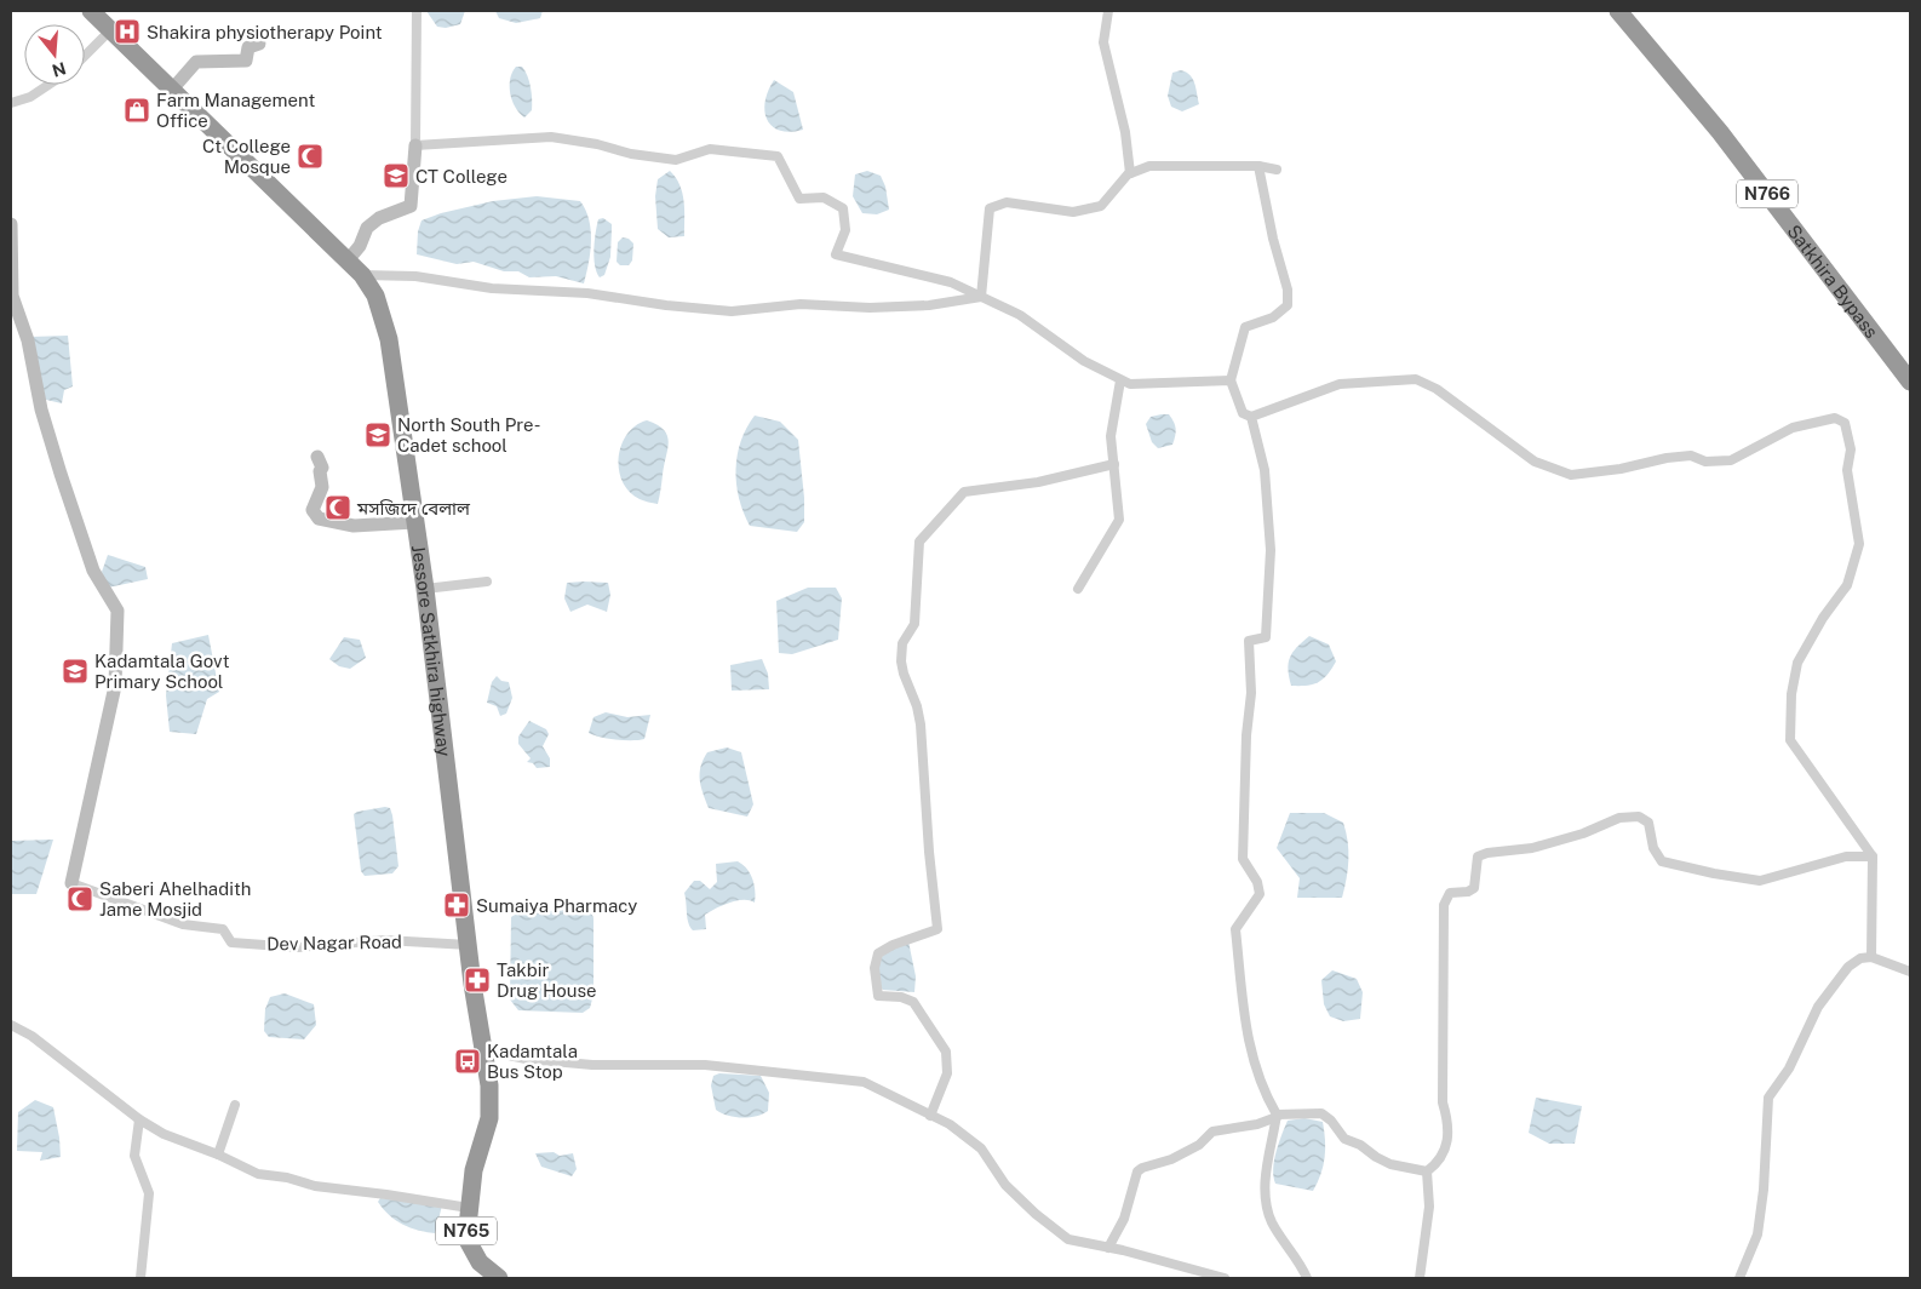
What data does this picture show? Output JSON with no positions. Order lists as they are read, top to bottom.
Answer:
{
  "streets": {
    "highway": [
      "N766",
      "Satkhira Bypass",
      "Jessore Satkhira highway",
      "N765"
    ],
    "street": ["Dev Nagar Road"]
  },
  "crossings": [
    ["Jessore Satkhira highway", "Dev Nagar Road"],
    ["Jessore Satkhira highway", "N765"]
  ],
  "places": {
    "hospital": ["Shakira physiotherapy Point"],
    "shop": ["Farm Management Office"],
    "mosque": ["Ct College Mosque", "মসজিদে বেলাল", "Saberi Ahelhadith Jame Mosjid"],
    "school or university": ["CT College", "North South Pre- Cadet school", "Kadamtala Govt Primary School"],
    "pharmacy": ["Sumaiya Pharmacy", "Takbir Drug House"],
    "bus stop": ["Kadamtala Bus Stop"]
  },
  "north": "bottom"
}
